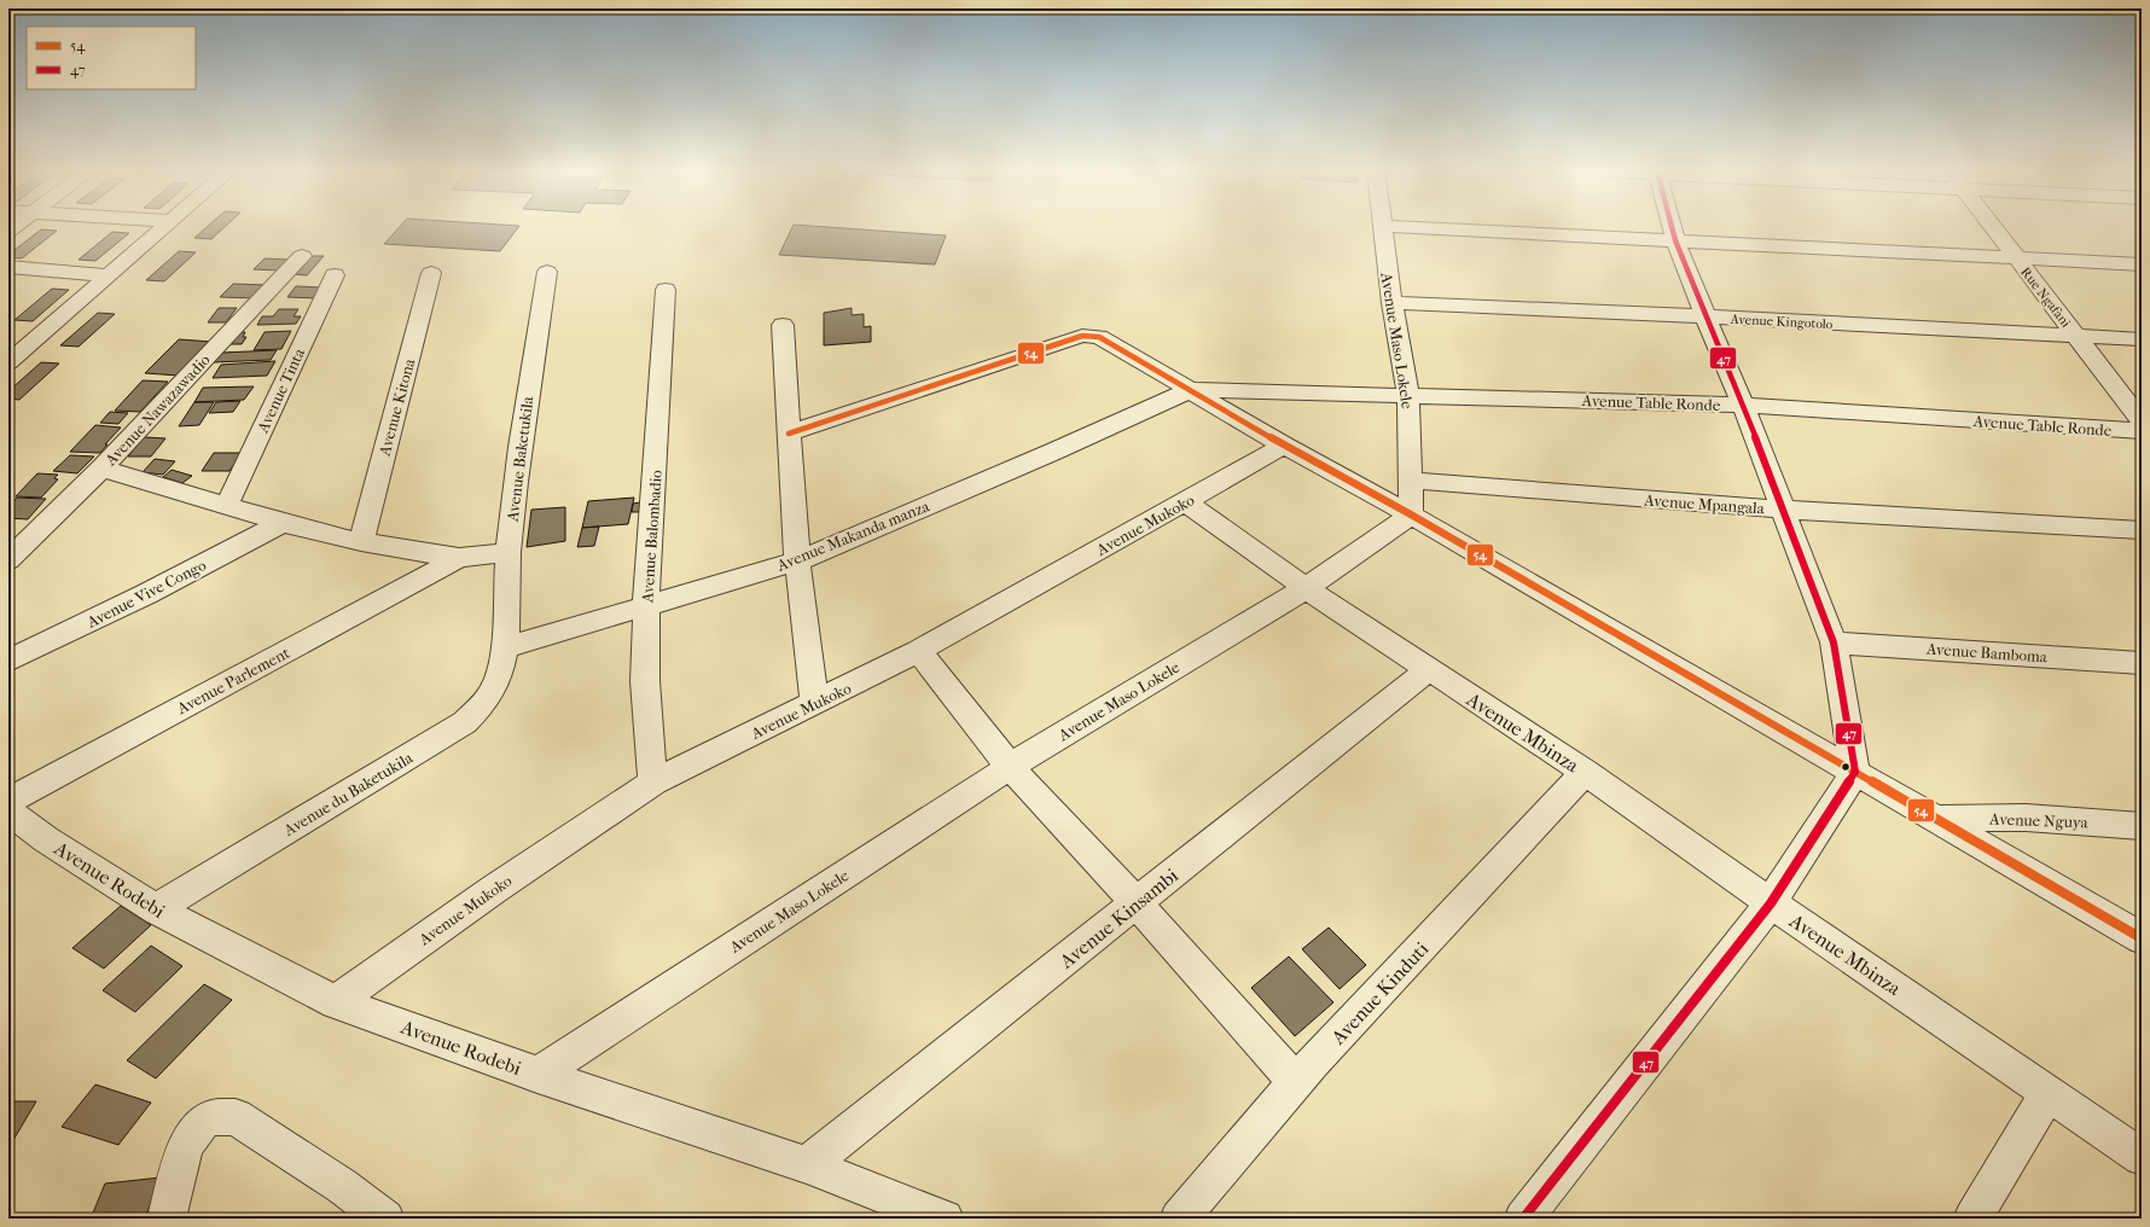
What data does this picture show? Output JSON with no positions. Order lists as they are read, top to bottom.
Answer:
{
  "streets": {
    "street": [
      "Rue Ngafani",
      "Avenue Kingotolo",
      "Avenue Maso Lokele",
      "Avenue Tinta",
      "Avenue Table Ronde",
      "Avenue Kitona",
      "Avenue Nawazawadio",
      "Avenue Baketukila",
      "Avenue Mpangala",
      "Avenue Mukoko",
      "Avenue Makanda manza",
      "Avenue Balombadio",
      "Avenue Vive Congo",
      "Avenue Bamboma",
      "Avenue Parlement",
      "Avenue Mbinza",
      "Avenue du Baketukila",
      "Avenue Nguya",
      "Avenue Rodebi",
      "Avenue Kinsambi",
      "Avenue Kinduti"
    ]
  },
  "crossings": [
    ["Rue Ngafani", "Avenue Kingotolo"],
    ["Avenue Kingotolo", "Avenue Maso Lokele"],
    ["Avenue Maso Lokele", "Avenue Table Ronde"],
    ["Avenue Maso Lokele", "Avenue Mpangala"],
    ["Avenue Maso Lokele", "Avenue Mbinza"],
    ["Avenue Maso Lokele", "Avenue Rodebi"],
    ["Avenue Table Ronde", "Avenue Makanda manza"],
    ["Avenue Baketukila", "Avenue Makanda manza"],
    ["Avenue Baketukila", "Avenue du Baketukila"],
    ["Avenue Mukoko", "Avenue Balombadio"],
    ["Avenue Mukoko", "Avenue Mbinza"],
    ["Avenue Mukoko", "Avenue Rodebi"],
    ["Avenue Makanda manza", "Avenue Balombadio"],
    ["Avenue Makanda manza", "Avenue du Baketukila"],
    ["Avenue Mbinza", "Avenue Kinsambi"],
    ["Avenue Mbinza", "Avenue Kinduti"],
    ["Avenue du Baketukila", "Avenue Rodebi"],
    ["Avenue Rodebi", "Avenue Kinsambi"]
  ],
  "lines": ["transit line 47", "transit line 54"],
  "legend": ["54", "47"]
}
